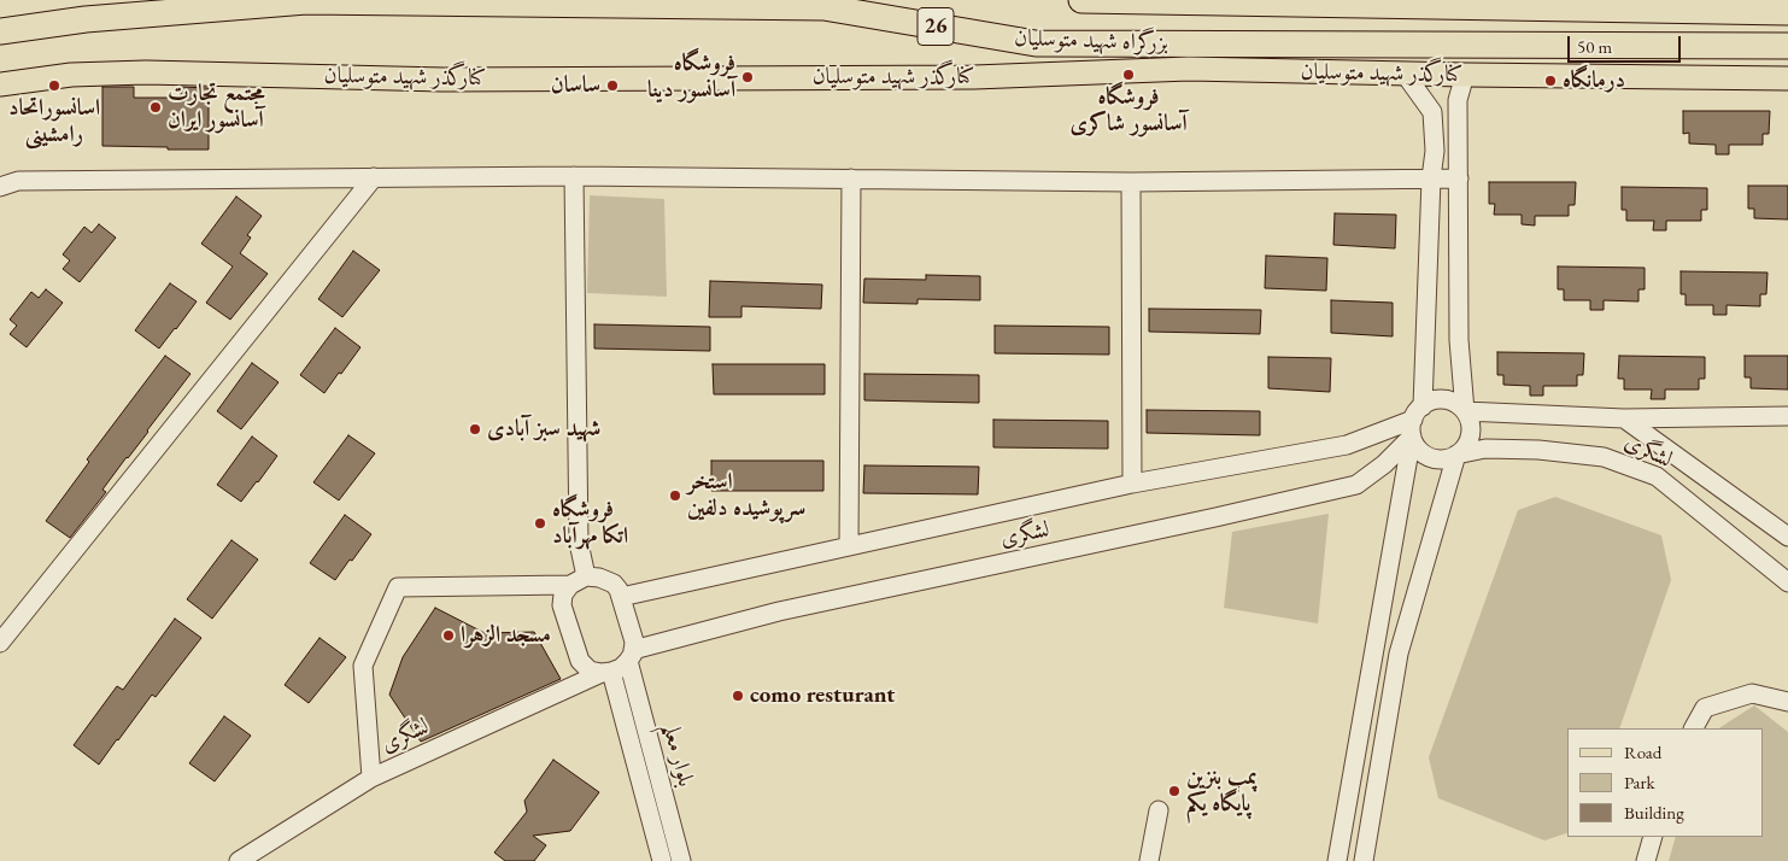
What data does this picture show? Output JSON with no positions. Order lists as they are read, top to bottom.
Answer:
{
  "streets": {
    "highway": ["26", "بزرگراه شهید متوسلیان"],
    "main road": ["کنارگذر شهید متوسلیان"],
    "lane": ["لشگری", "بلوار معلم"]
  },
  "crossings": [
    ["لشگری", "بلوار معلم"]
  ],
  "places": [
    "فروشگاه آسانسور شاکری",
    "فروشگاه آسانسور دینا",
    "درمانگاه",
    "اسانسوراتحاد رامشینی",
    "ساسان",
    "مجتمع تجارت آسانسور ایران",
    "شهید سبز آبادی",
    "استخر سرپوشیده دلفین",
    "فروشگاه اتکا مهرآباد",
    "مسجد الزهرا",
    "como resturant",
    "پمپ بنزين پايگاه يكم"
  ],
  "legend": ["Road", "Park", "Building"],
  "scale_bar": "50 m"
}
